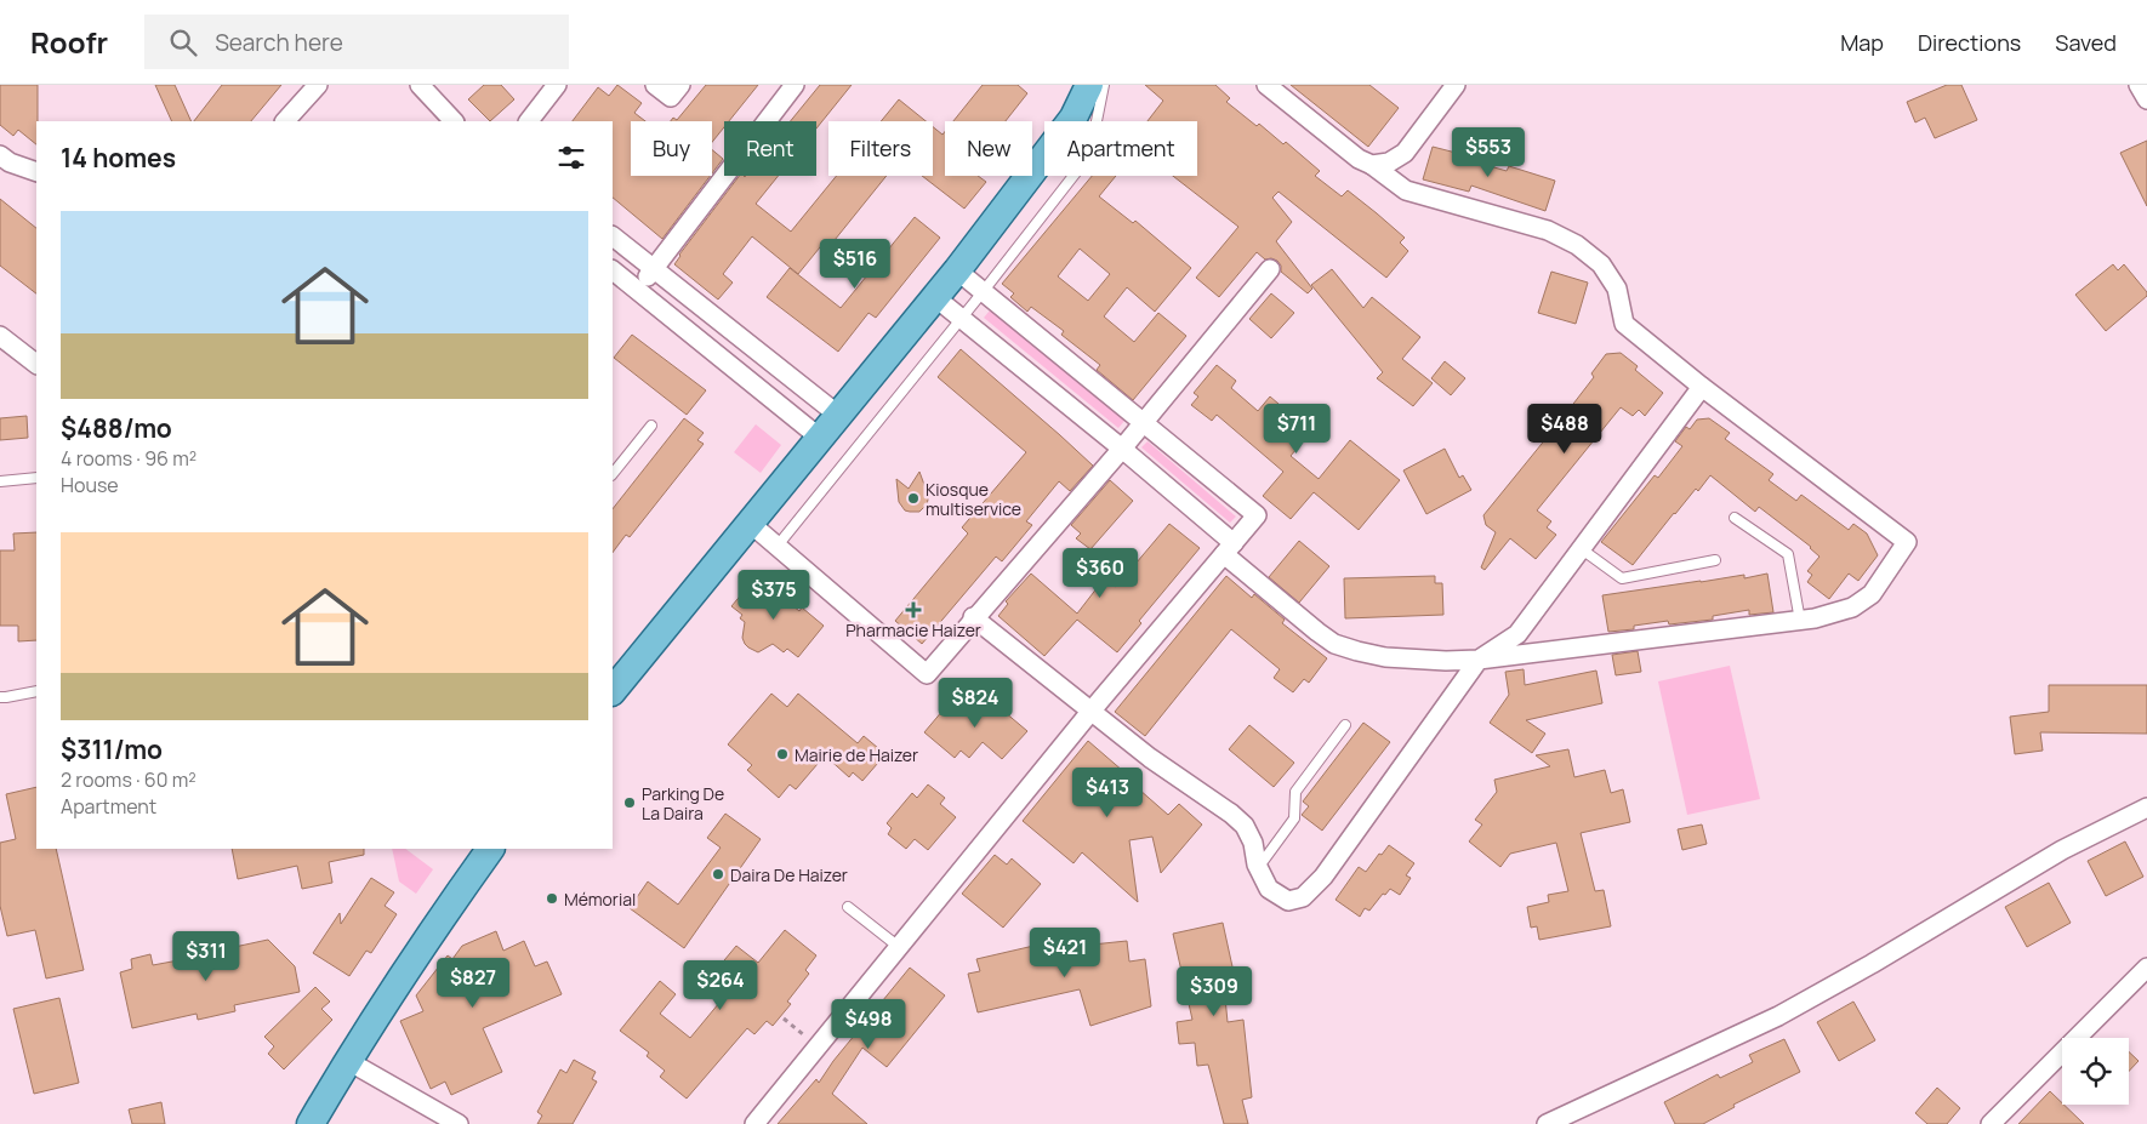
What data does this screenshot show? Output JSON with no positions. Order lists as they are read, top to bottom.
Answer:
{
  "places": {
    "other": [
      "Kiosque multiservice",
      "Mairie de Haizer",
      "Parking De La Daira",
      "Daira De Haizer",
      "Mémorial"
    ],
    "health": ["Pharmacie Haizer"]
  },
  "page": {
    "header": "Roofr",
    "search": "Search here",
    "nav": ["Map", "Directions", "Saved"],
    "chip": [
      "Buy",
      "Rent",
      "Filters",
      "New",
      "Apartment"
    ],
    "heading": "14 homes",
    "price": [
      "$553",
      "$516",
      "$711",
      "$488",
      "$360",
      "$375",
      "$824",
      "$413",
      "$421",
      "$311",
      "$827",
      "$264",
      "$309",
      "$498"
    ],
    "list": [
      {
        "name": "$488/mo",
        "note": "4 rooms · 96 m² · House"
      },
      {
        "name": "$311/mo",
        "note": "2 rooms · 60 m² · Apartment"
      }
    ]
  }
}
